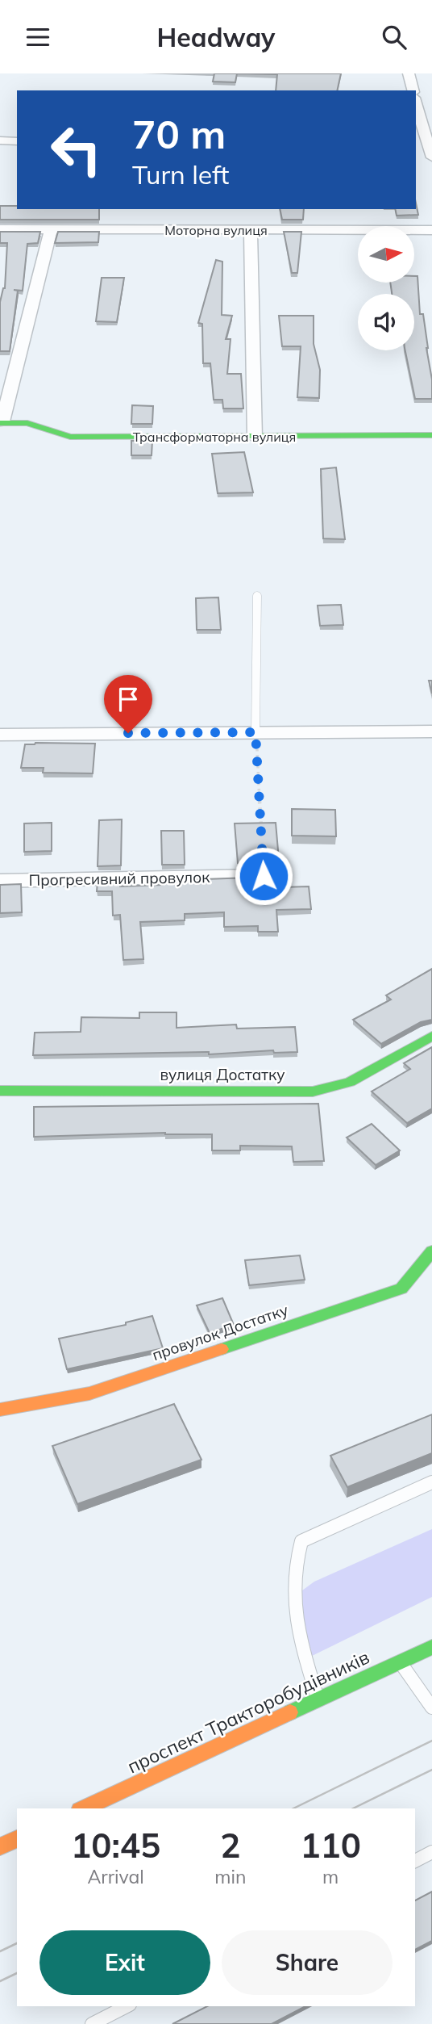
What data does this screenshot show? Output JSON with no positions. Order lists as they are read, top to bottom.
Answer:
{
  "streets": {
    "street": [
      "Моторна вулиця",
      "Трансформаторна вулиця",
      "Прогресивний провулок",
      "вулиця Достатку",
      "провулок Достатку",
      "проспект Тракторобудівників"
    ]
  },
  "north": "right",
  "page": {
    "header": "Headway",
    "turn": ["70 m", "Turn left"],
    "eta": [
      "10:45",
      "Arrival",
      "2",
      "min",
      "110",
      "m"
    ],
    "buttons": ["Exit", "Share"]
  }
}
